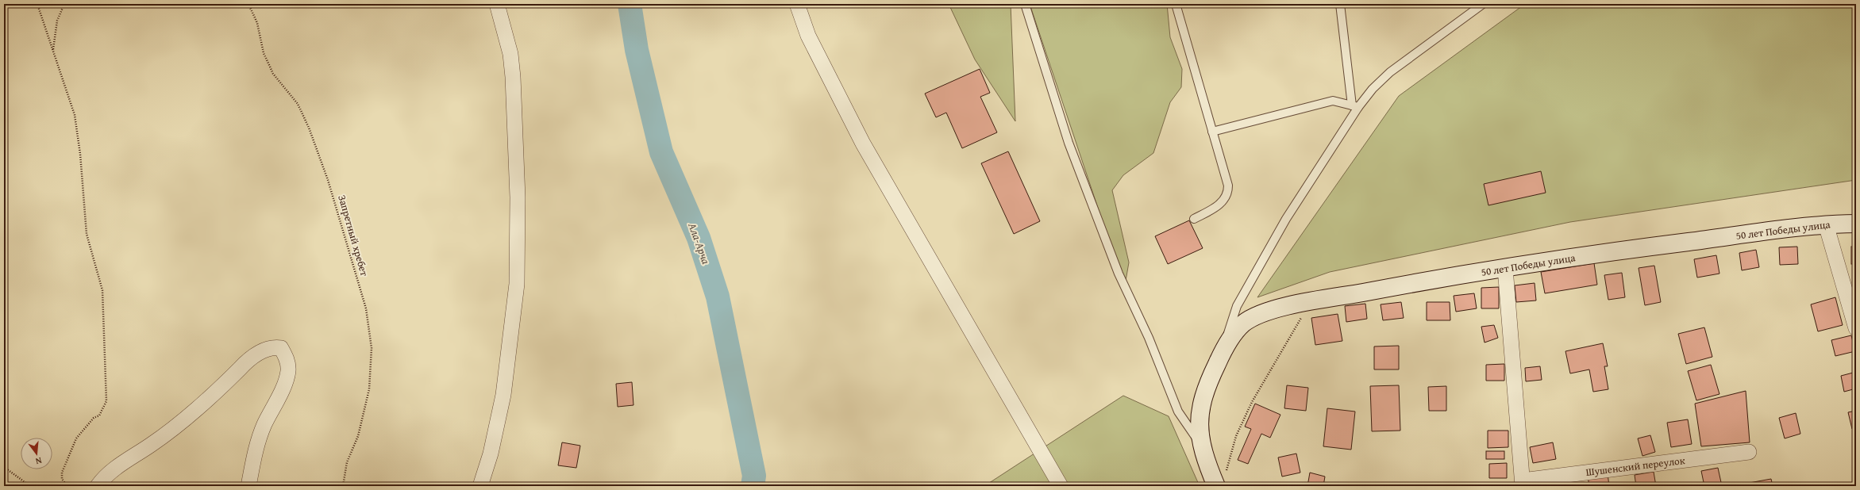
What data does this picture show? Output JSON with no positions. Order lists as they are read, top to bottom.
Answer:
{
  "streets": {
    "main road": ["50 лет Победы улица"],
    "street": ["Шушенский переулок"],
    "path": ["Запретный хребет"]
  },
  "water": ["Ала-Арча"],
  "north": "bottom"
}
